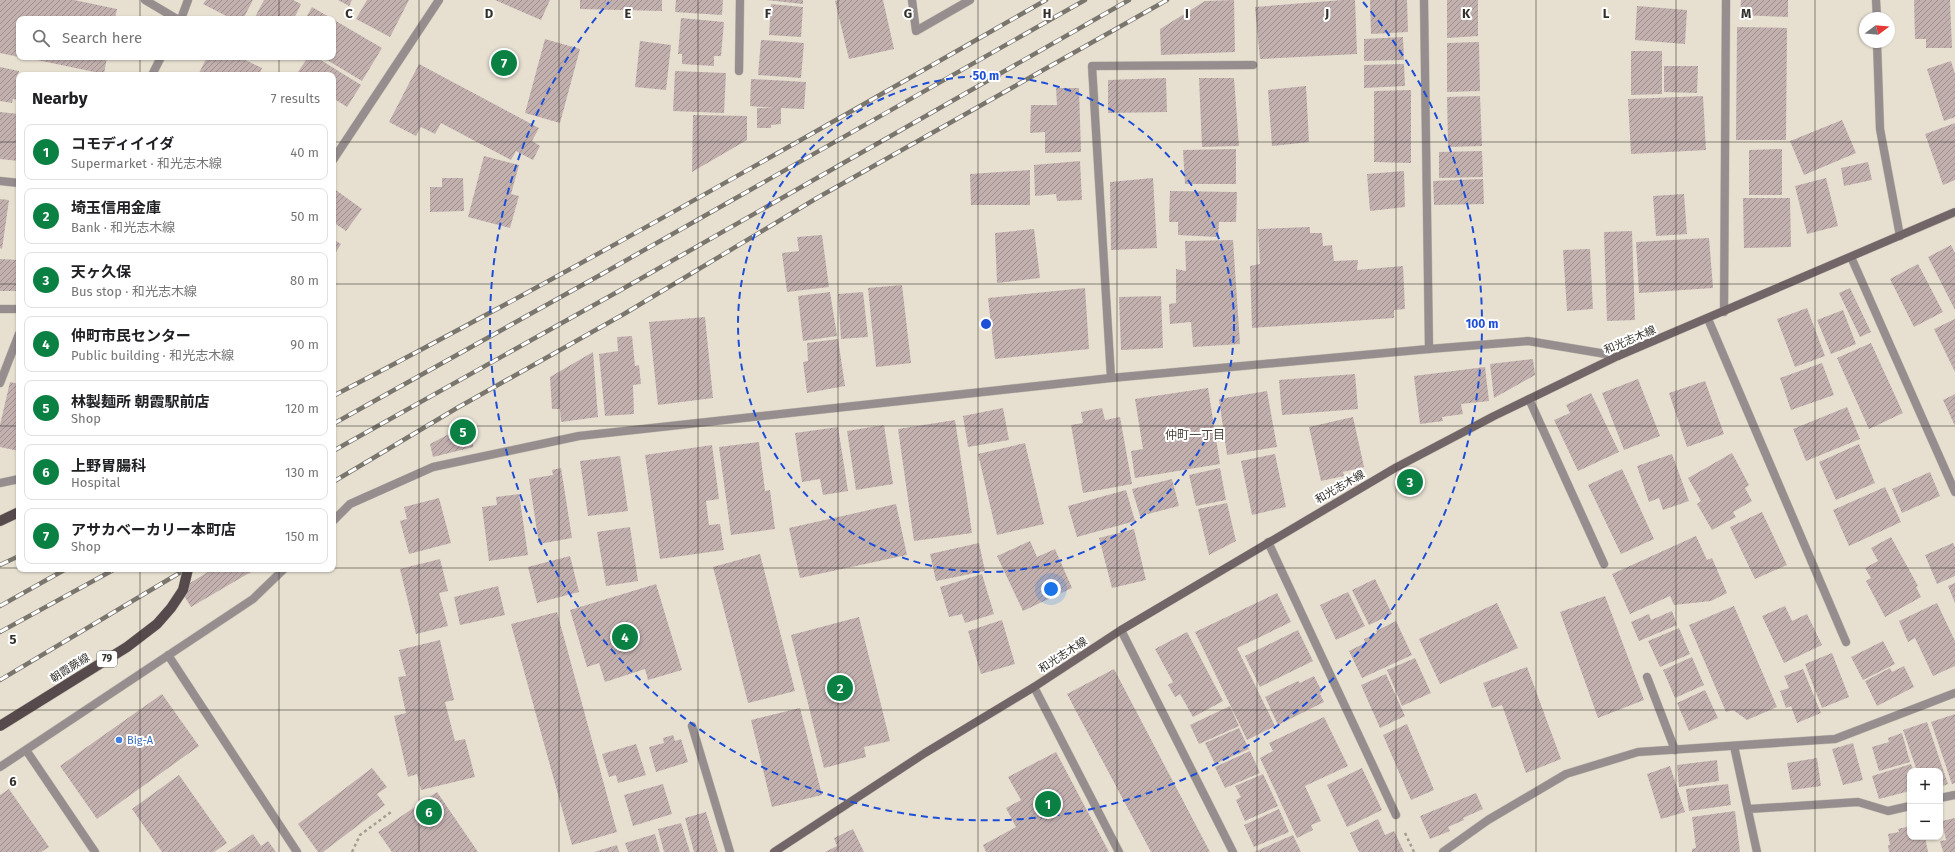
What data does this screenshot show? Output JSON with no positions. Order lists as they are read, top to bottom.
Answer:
{
  "streets": {
    "main road": ["和光志木線", "79", "朝霞蕨線"]
  },
  "districts": ["仲町一丁目"],
  "places": ["Big-A"],
  "north": "right",
  "page": {
    "search": "Search here",
    "pins": [
      "7",
      "5",
      "3",
      "4",
      "2",
      "1",
      "6"
    ],
    "heading": ["Nearby", "7 results"],
    "list": [
      {
        "mark": "1",
        "name": "コモディイイダ",
        "note": "Supermarket · 和光志木線",
        "value": "40 m"
      },
      {
        "mark": "2",
        "name": "埼玉信用金庫",
        "note": "Bank · 和光志木線",
        "value": "50 m"
      },
      {
        "mark": "3",
        "name": "天ヶ久保",
        "note": "Bus stop · 和光志木線",
        "value": "80 m"
      },
      {
        "mark": "4",
        "name": "仲町市民センター",
        "note": "Public building · 和光志木線",
        "value": "90 m"
      },
      {
        "mark": "5",
        "name": "林製麺所 朝霞駅前店",
        "note": "Shop",
        "value": "120 m"
      },
      {
        "mark": "6",
        "name": "上野胃腸科",
        "note": "Hospital",
        "value": "130 m"
      },
      {
        "mark": "7",
        "name": "アサカベーカリー本町店",
        "note": "Shop",
        "value": "150 m"
      }
    ],
    "map_buttons": ["+", "−"]
  },
  "grid": {
    "columns": [
      "C",
      "D",
      "E",
      "F",
      "G",
      "H",
      "I",
      "J",
      "K",
      "L",
      "M"
    ],
    "rows": ["5", "6"]
  },
  "rings": ["50 m", "100 m"]
}
